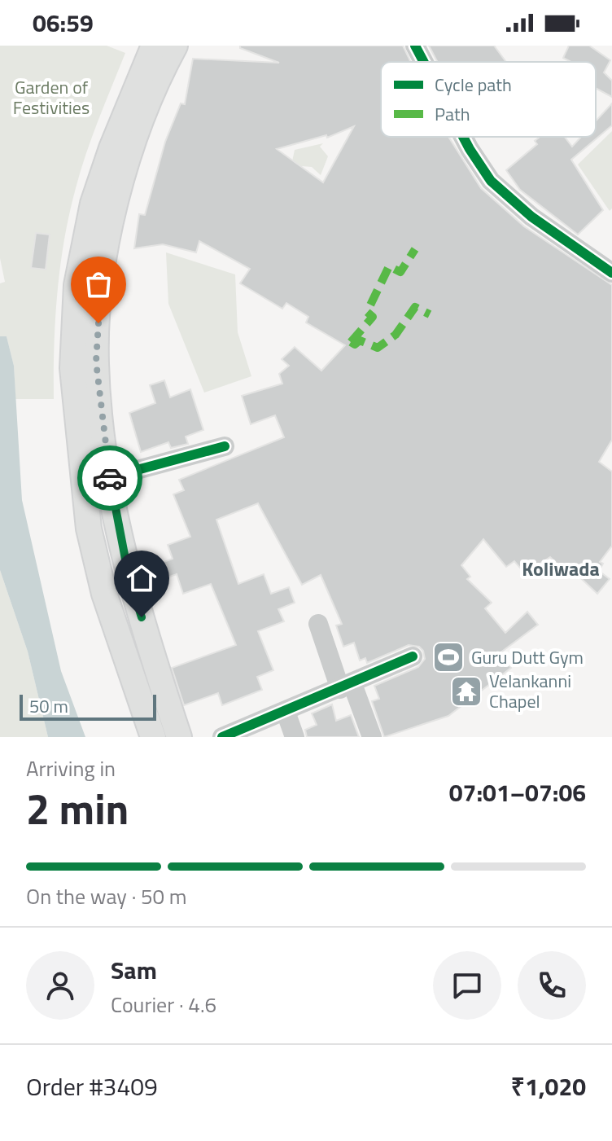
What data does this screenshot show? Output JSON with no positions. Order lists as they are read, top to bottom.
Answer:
{
  "districts": ["Koliwada"],
  "parks": ["Garden of Festivities"],
  "places": {
    "sports": ["Guru Dutt Gym"],
    "temple": ["Velankanni Chapel"]
  },
  "legend": ["Cycle path", "Path"],
  "scale_bar": "50 m",
  "page": {
    "status": "06:59",
    "scale": "50 m",
    "heading": ["2 min", "Arriving in", "07:01–07:06"],
    "panel": [
      "Sam",
      "Courier · 4.6",
      "Order #3409",
      "₹1,020"
    ],
    "bar": "On the way · 50 m"
  }
}
